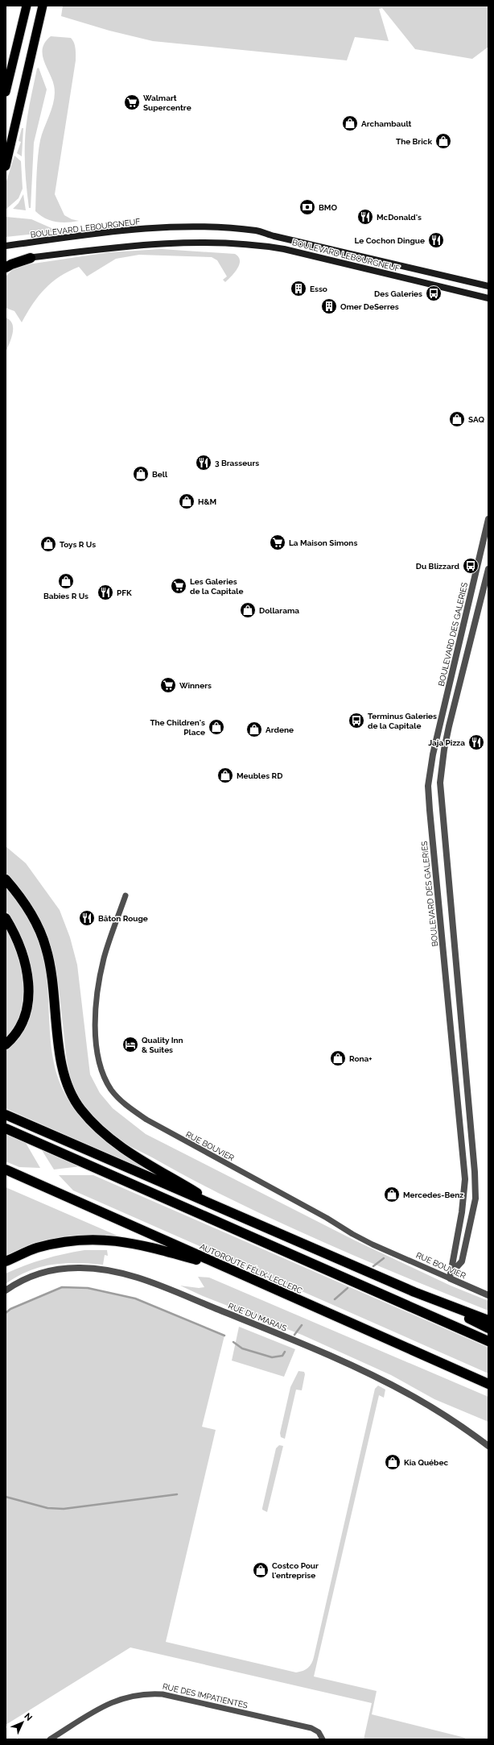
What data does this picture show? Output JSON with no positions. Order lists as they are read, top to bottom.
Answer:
{
  "streets": {
    "highway": ["AUTOROUTE FÉLIX-LECLERC"],
    "main road": ["BOULEVARD LEBOURGNEUF"],
    "street": [
      "BOULEVARD DES GALERIES",
      "RUE BOUVIER",
      "RUE DU MARAIS",
      "RUE DES IMPATIENTES"
    ]
  },
  "crossings": [
    ["BOULEVARD DES GALERIES", "RUE BOUVIER"]
  ],
  "places": {
    "supermarket": [
      "Walmart Supercentre",
      "La Maison Simons",
      "Les Galeries de la Capitale",
      "Winners"
    ],
    "shop": [
      "Archambault",
      "The Brick",
      "SAQ",
      "Bell",
      "H&M",
      "Toys R Us",
      "Babies R Us",
      "Dollarama",
      "The Children's Place",
      "Ardene",
      "Meubles RD",
      "Rona+",
      "Mercedes-Benz",
      "Kia Québec",
      "Costco Pour l'entreprise"
    ],
    "bank": ["BMO"],
    "restaurant": [
      "McDonald's",
      "Le Cochon Dingue",
      "3 Brasseurs",
      "PFK",
      "Jaja Pizza",
      "Bâton Rouge"
    ],
    "building": ["Esso", "Omer DeSerres"],
    "bus stop": ["Des Galeries", "Du Blizzard", "Terminus Galeries de la Capitale"],
    "hotel": ["Quality Inn & Suites"]
  },
  "north": "top right"
}
